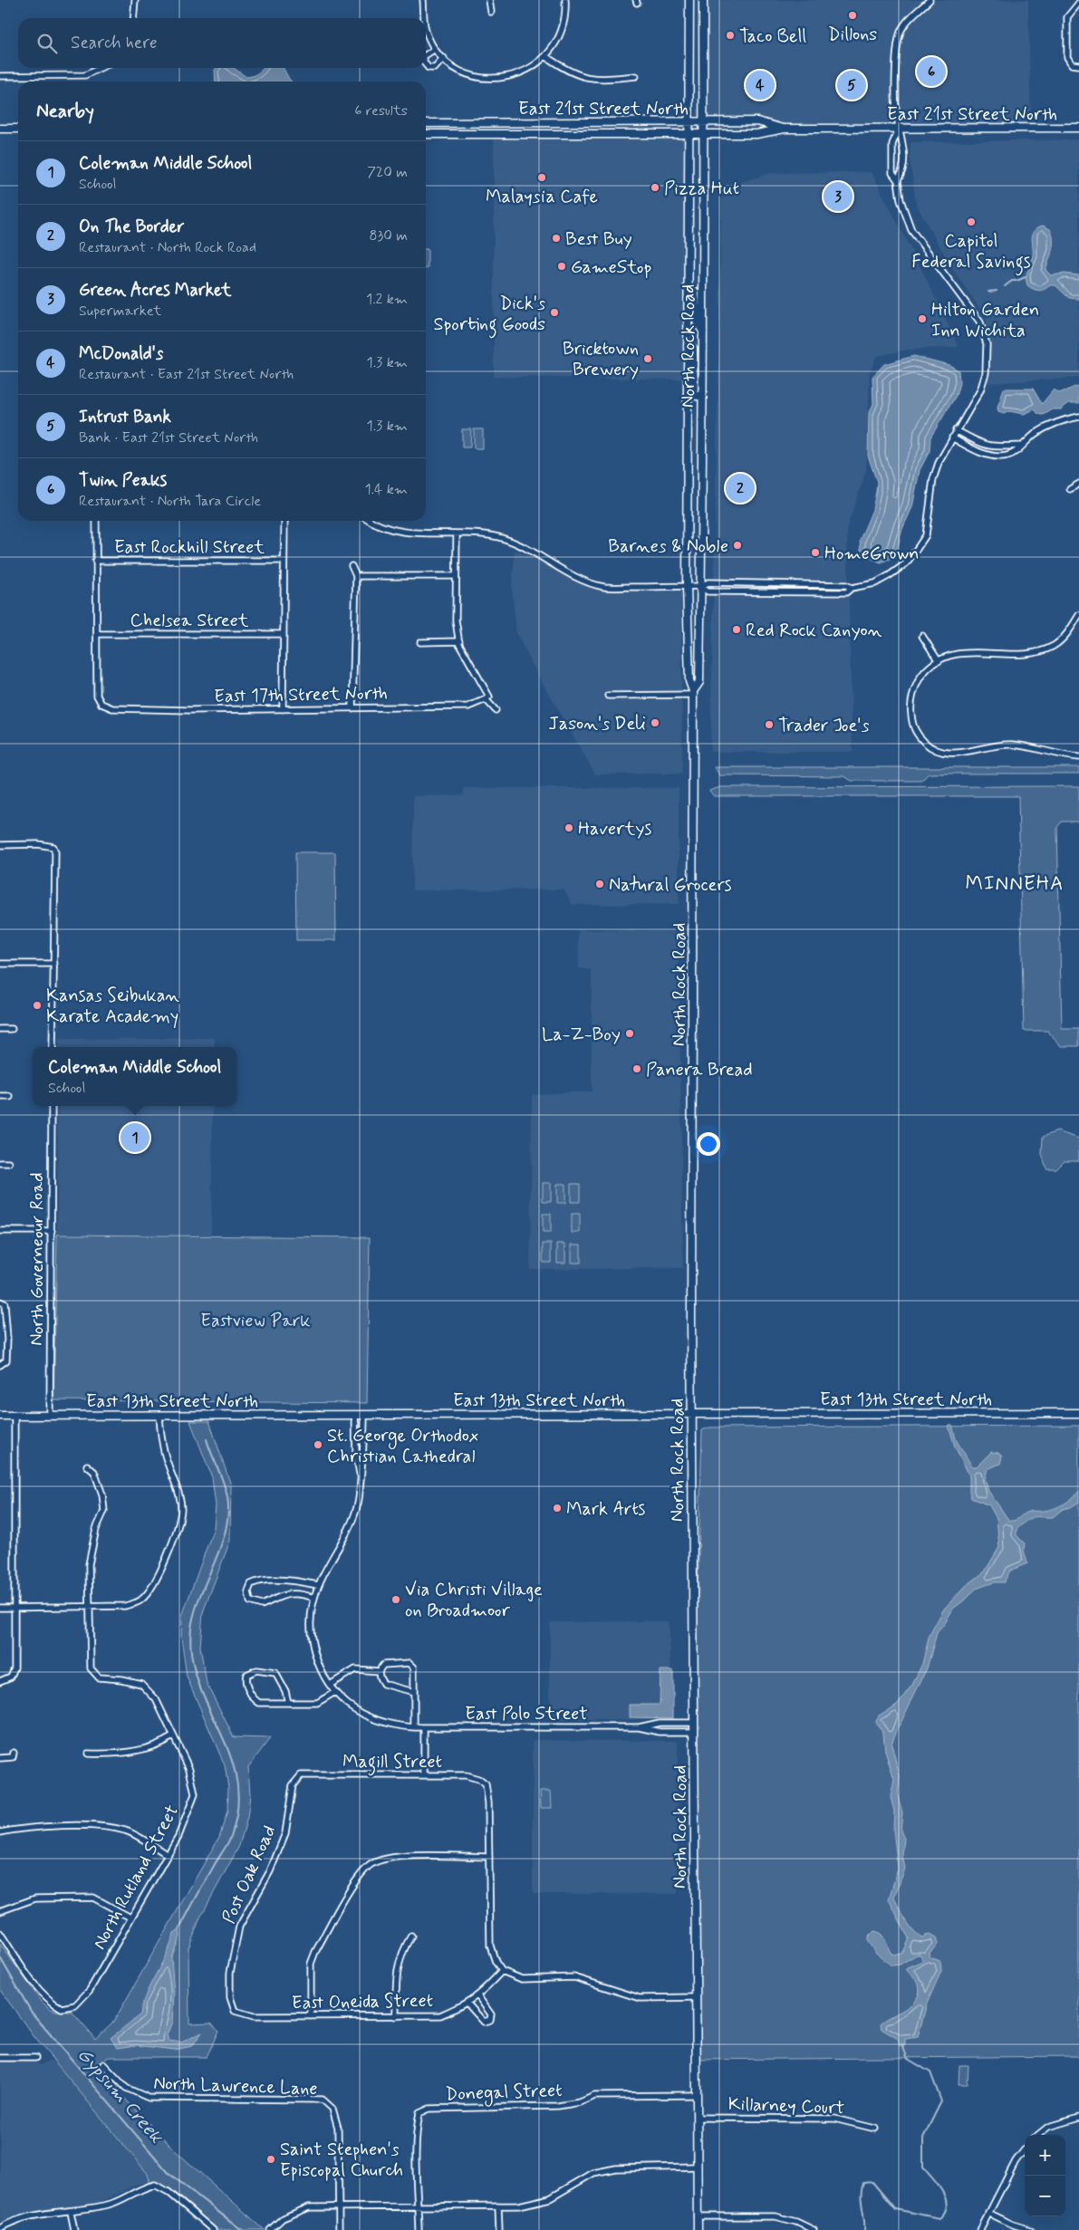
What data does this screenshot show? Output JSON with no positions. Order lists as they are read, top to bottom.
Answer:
{
  "streets": {
    "main road": ["East 21st Street North", "North Rock Road", "East 13th Street North"],
    "street": [
      "East Rockhill Street",
      "Chelsea Street",
      "East 17th Street North",
      "North Governeour Road",
      "East Polo Street",
      "Magill Street",
      "Post Oak Road",
      "North Rutland Street",
      "East Oneida Street",
      "North Lawrence Lane",
      "Donegal Street",
      "Killarney Court"
    ]
  },
  "crossings": [
    ["East 21st Street North", "North Rock Road"],
    ["North Rock Road", "East 13th Street North"],
    ["North Rock Road", "East Polo Street"],
    ["North Rock Road", "Donegal Street"],
    ["North Rock Road", "Killarney Court"],
    ["Chelsea Street", "East 17th Street North"],
    ["North Governeour Road", "East 13th Street North"],
    ["Magill Street", "Post Oak Road"],
    ["Post Oak Road", "East Oneida Street"]
  ],
  "districts": ["MINNEHA"],
  "water": ["Gypsum Creek"],
  "parks": ["Eastview Park"],
  "places": [
    "Dillons",
    "Taco Bell",
    "Malaysia Cafe",
    "Pizza Hut",
    "Capitol Federal Savings",
    "Best Buy",
    "GameStop",
    "Dick's Sporting Goods",
    "Hilton Garden Inn Wichita",
    "Bricktown Brewery",
    "Barnes & Noble",
    "HomeGrown",
    "Red Rock Canyon",
    "Jason's Deli",
    "Trader Joe's",
    "Havertys",
    "Natural Grocers",
    "Kansas Seibukan Karate Academy",
    "La-Z-Boy",
    "Panera Bread",
    "St. George Orthodox Christian Cathedral",
    "Mark Arts",
    "Via Christi Village on Broadmoor",
    "Saint Stephen's Episcopal Church"
  ],
  "page": {
    "search": "Search here",
    "pins": [
      "6",
      "4",
      "5",
      "3",
      "2",
      "1"
    ],
    "heading": ["Nearby", "6 results"],
    "list": [
      {
        "mark": "1",
        "name": "Coleman Middle School",
        "note": "School",
        "value": "720 m"
      },
      {
        "mark": "2",
        "name": "On The Border",
        "note": "Restaurant · North Rock Road",
        "value": "830 m"
      },
      {
        "mark": "3",
        "name": "Green Acres Market",
        "note": "Supermarket",
        "value": "1.2 km"
      },
      {
        "mark": "4",
        "name": "McDonald's",
        "note": "Restaurant · East 21st Street North",
        "value": "1.3 km"
      },
      {
        "mark": "5",
        "name": "Intrust Bank",
        "note": "Bank · East 21st Street North",
        "value": "1.3 km"
      },
      {
        "mark": "6",
        "name": "Twin Peaks",
        "note": "Restaurant · North Tara Circle",
        "value": "1.4 km"
      }
    ],
    "popup": ["Coleman Middle School", "School"],
    "map_buttons": ["+", "−"]
  }
}
